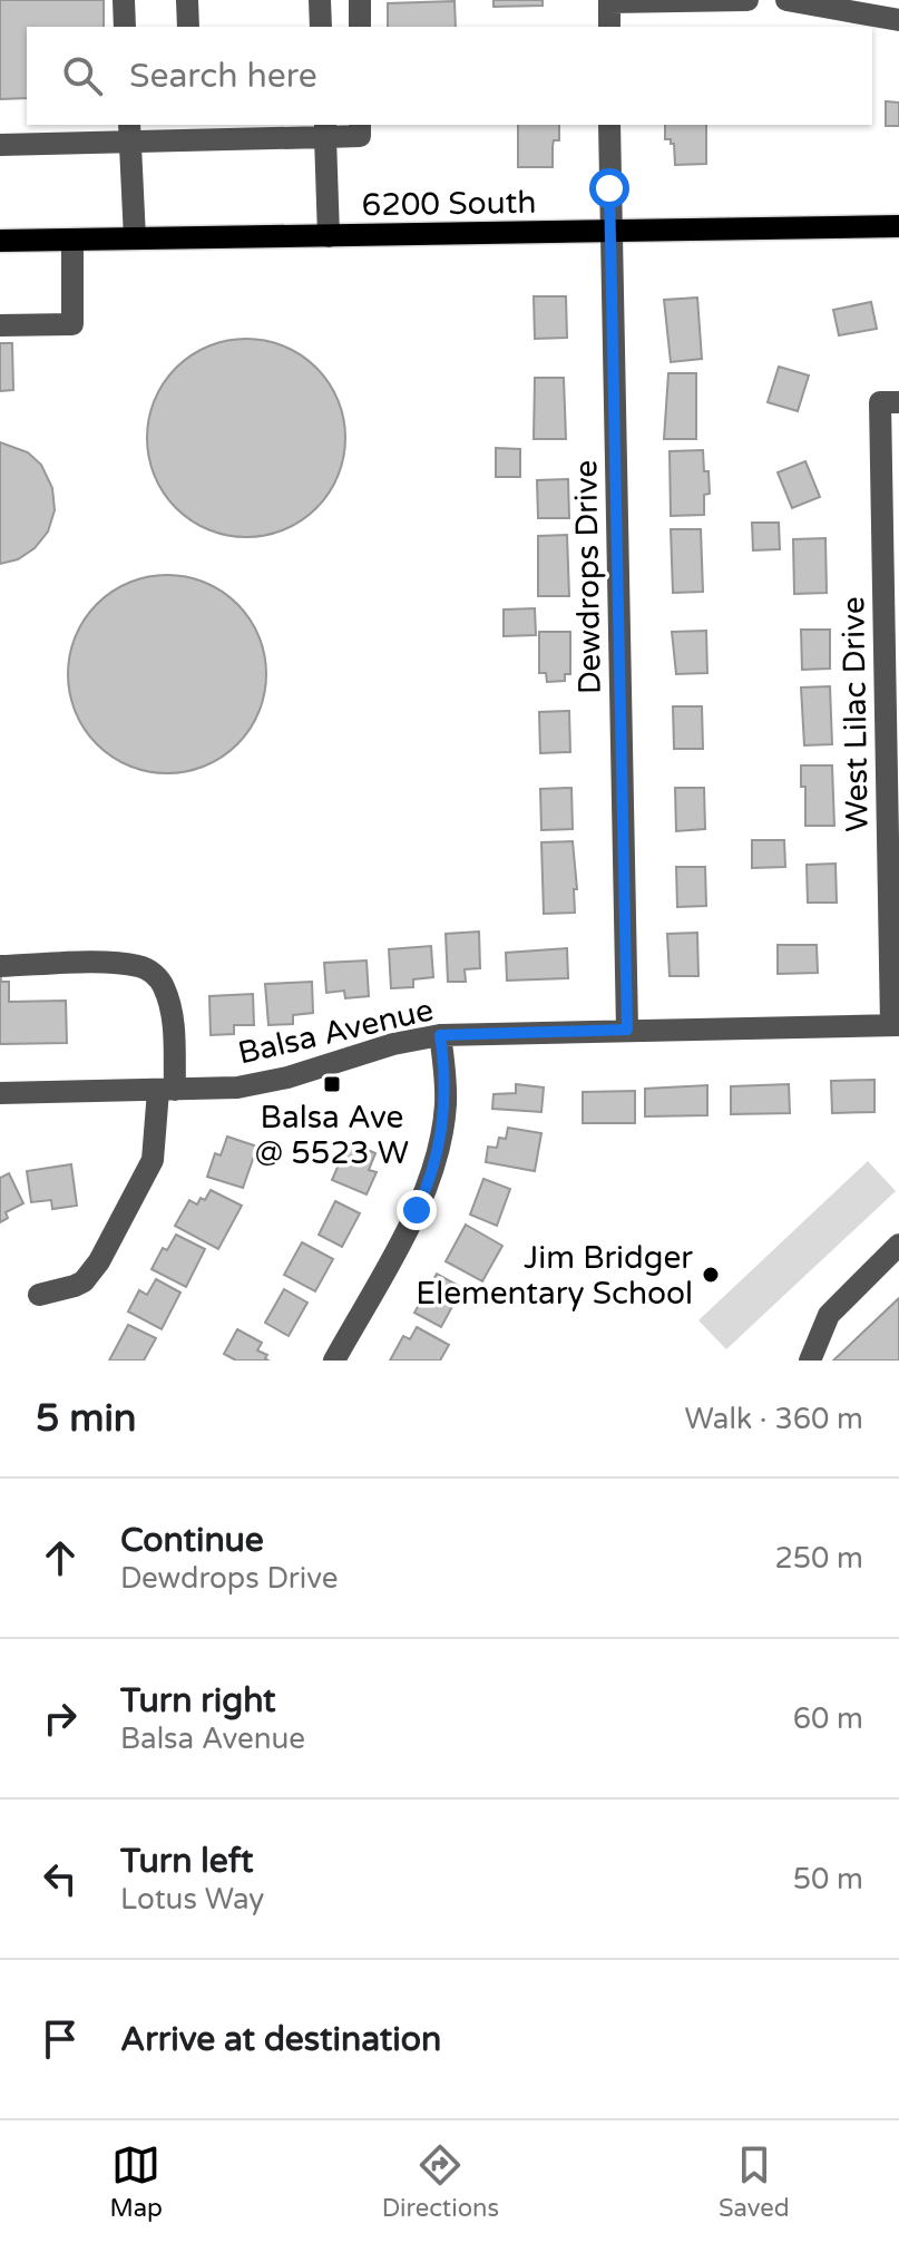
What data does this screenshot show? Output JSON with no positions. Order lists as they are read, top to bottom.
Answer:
{
  "streets": {
    "main road": ["6200 South"],
    "street": ["Dewdrops Drive", "West Lilac Drive", "Balsa Avenue"]
  },
  "crossings": [
    ["6200 South", "Dewdrops Drive"],
    ["Dewdrops Drive", "Balsa Avenue"],
    ["West Lilac Drive", "Balsa Avenue"]
  ],
  "places": {
    "transit": ["Balsa Ave @ 5523 W"],
    "other": ["Jim Bridger Elementary School"]
  },
  "page": {
    "search": "Search here",
    "heading": ["5 min", "Walk · 360 m"],
    "list": [
      ["Continue", "Dewdrops Drive", "250 m"],
      ["Turn right", "Balsa Avenue", "60 m"],
      ["Turn left", "Lotus Way", "50 m"],
      "Arrive at destination"
    ],
    "nav": ["Map", "Directions", "Saved"]
  }
}
